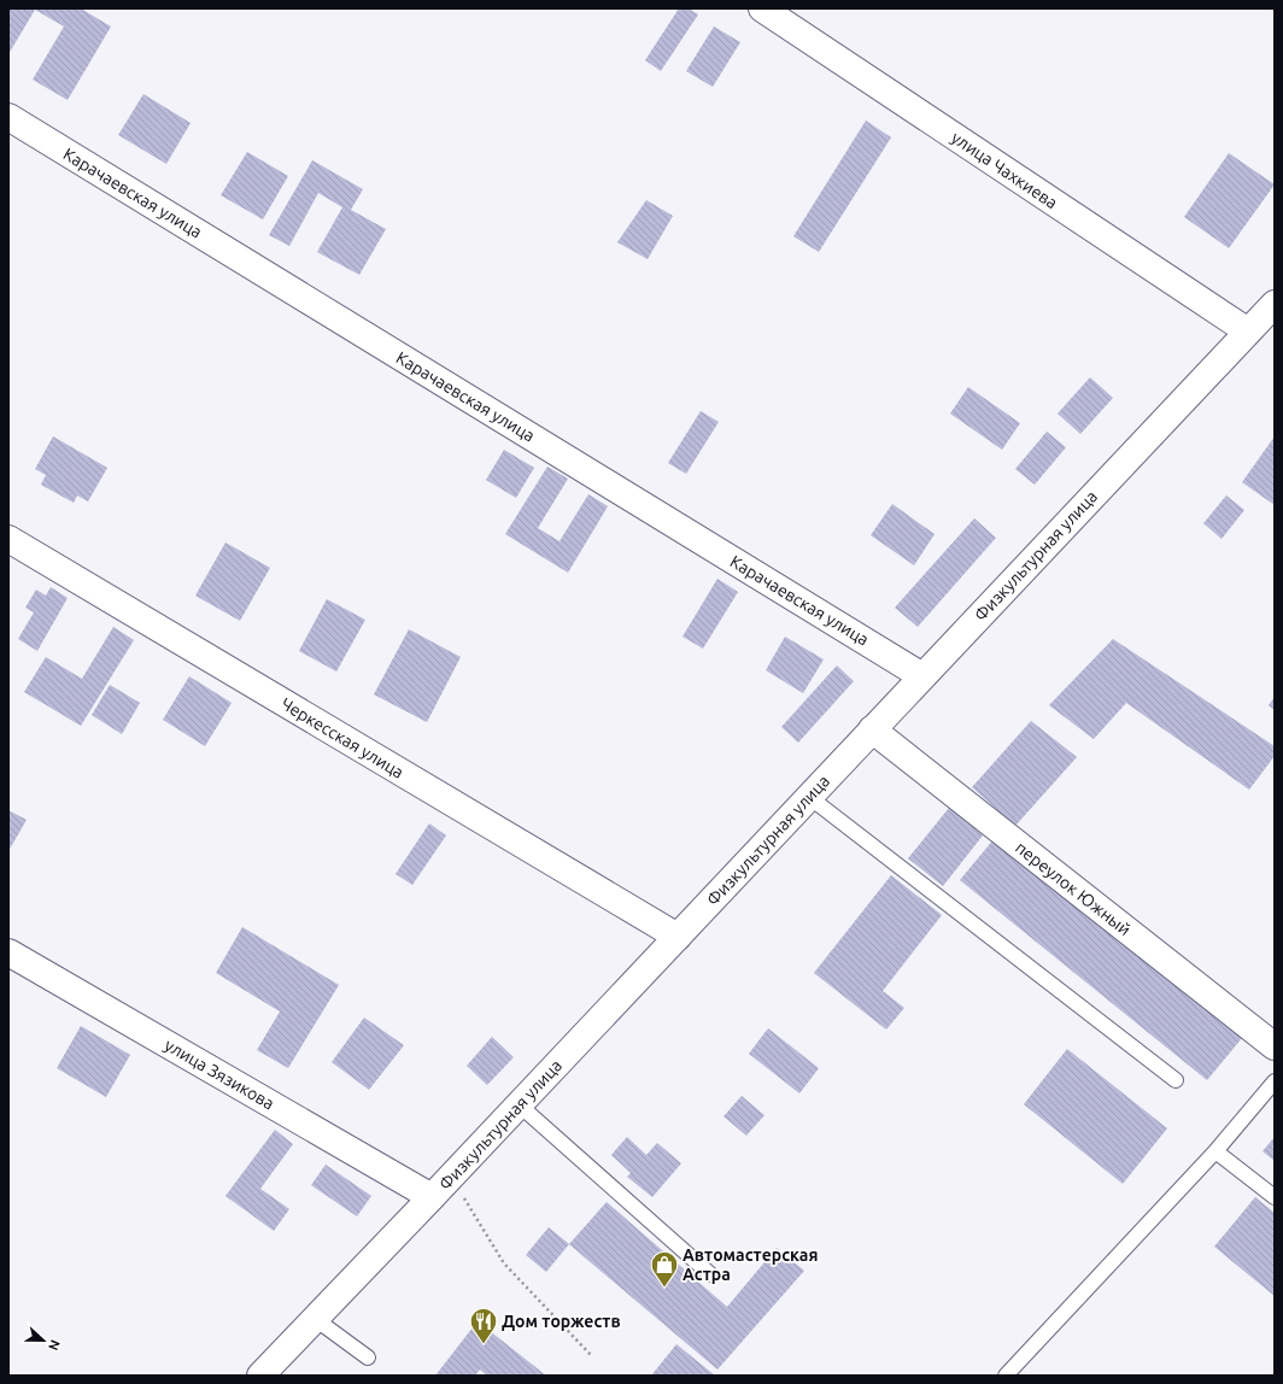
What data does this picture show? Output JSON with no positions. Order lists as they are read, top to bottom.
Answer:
{
  "streets": {
    "street": [
      "улица Чахкиева",
      "Карачаевская улица",
      "Физкультурная улица",
      "Черкесская улица",
      "переулок Южный",
      "улица Зязикова"
    ]
  },
  "crossings": [
    ["улица Чахкиева", "Физкультурная улица"],
    ["Карачаевская улица", "Физкультурная улица"],
    ["Физкультурная улица", "Черкесская улица"],
    ["Физкультурная улица", "переулок Южный"],
    ["Физкультурная улица", "улица Зязикова"]
  ],
  "places": {
    "shop": ["Автомастерская Астра"],
    "restaurant": ["Дом торжеств"]
  },
  "north": "right"
}
